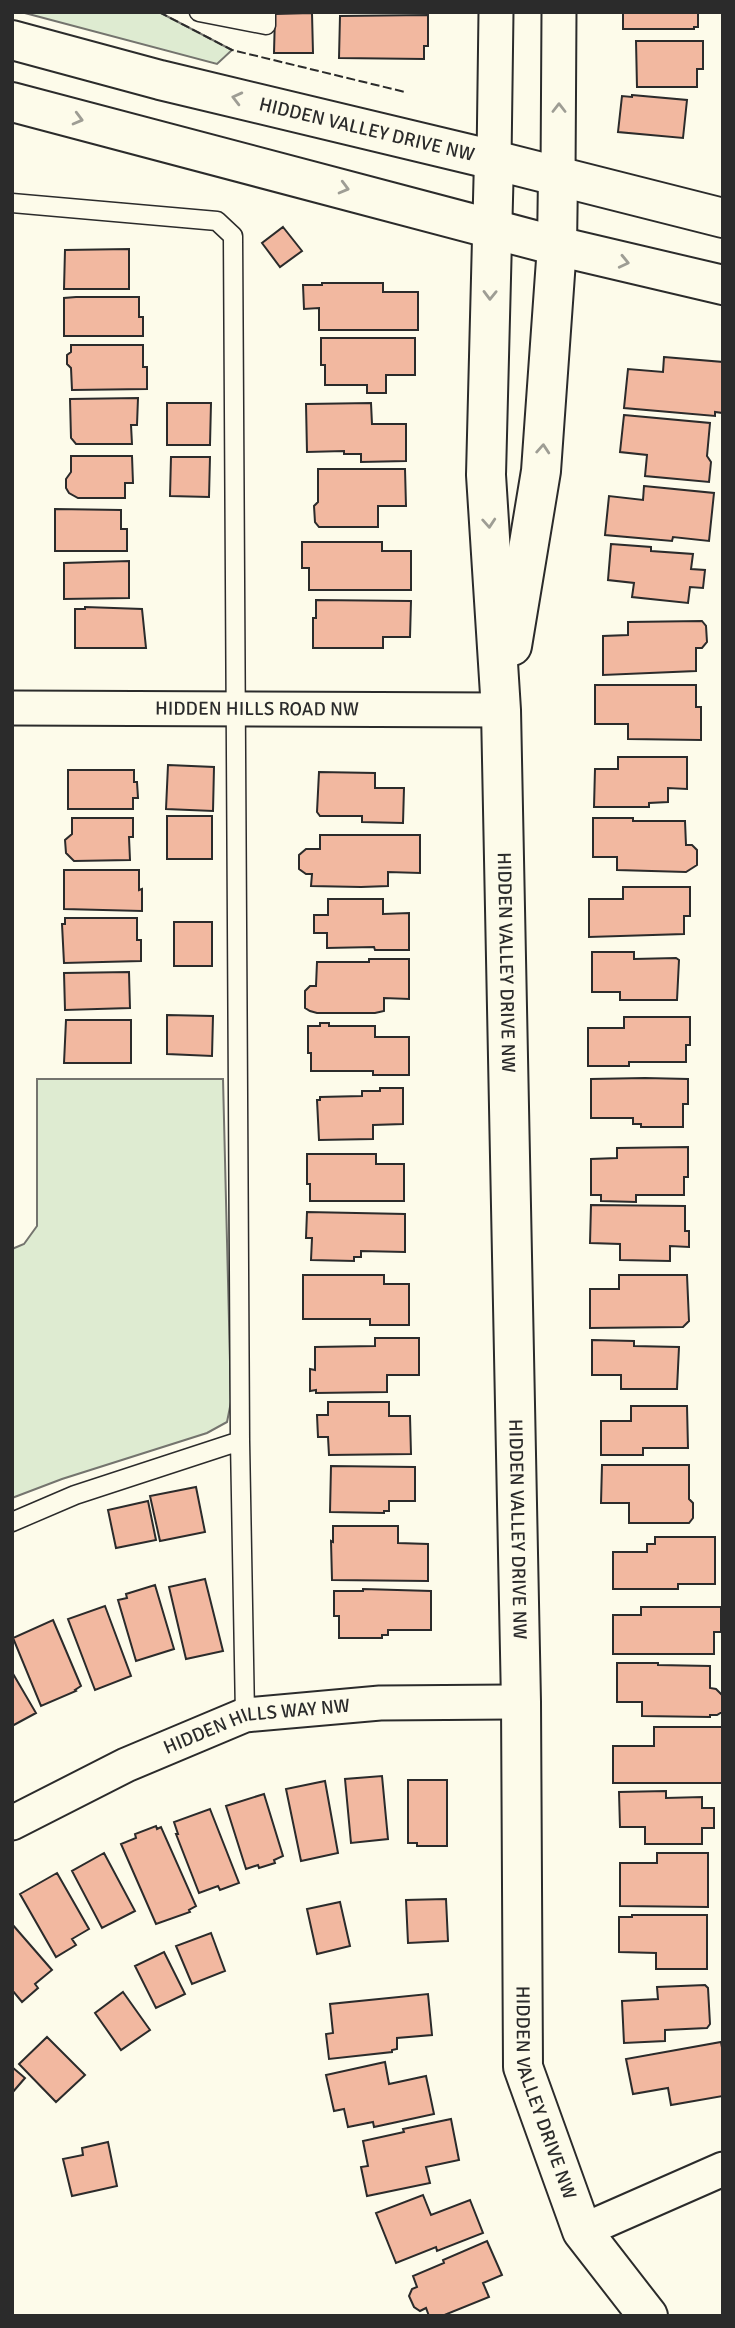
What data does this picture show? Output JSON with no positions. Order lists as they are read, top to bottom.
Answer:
{
  "streets": {
    "street": ["HIDDEN VALLEY DRIVE NW", "HIDDEN HILLS ROAD NW", "HIDDEN HILLS WAY NW"]
  },
  "crossings": [
    ["HIDDEN VALLEY DRIVE NW", "HIDDEN HILLS ROAD NW"],
    ["HIDDEN VALLEY DRIVE NW", "HIDDEN HILLS WAY NW"]
  ]
}
